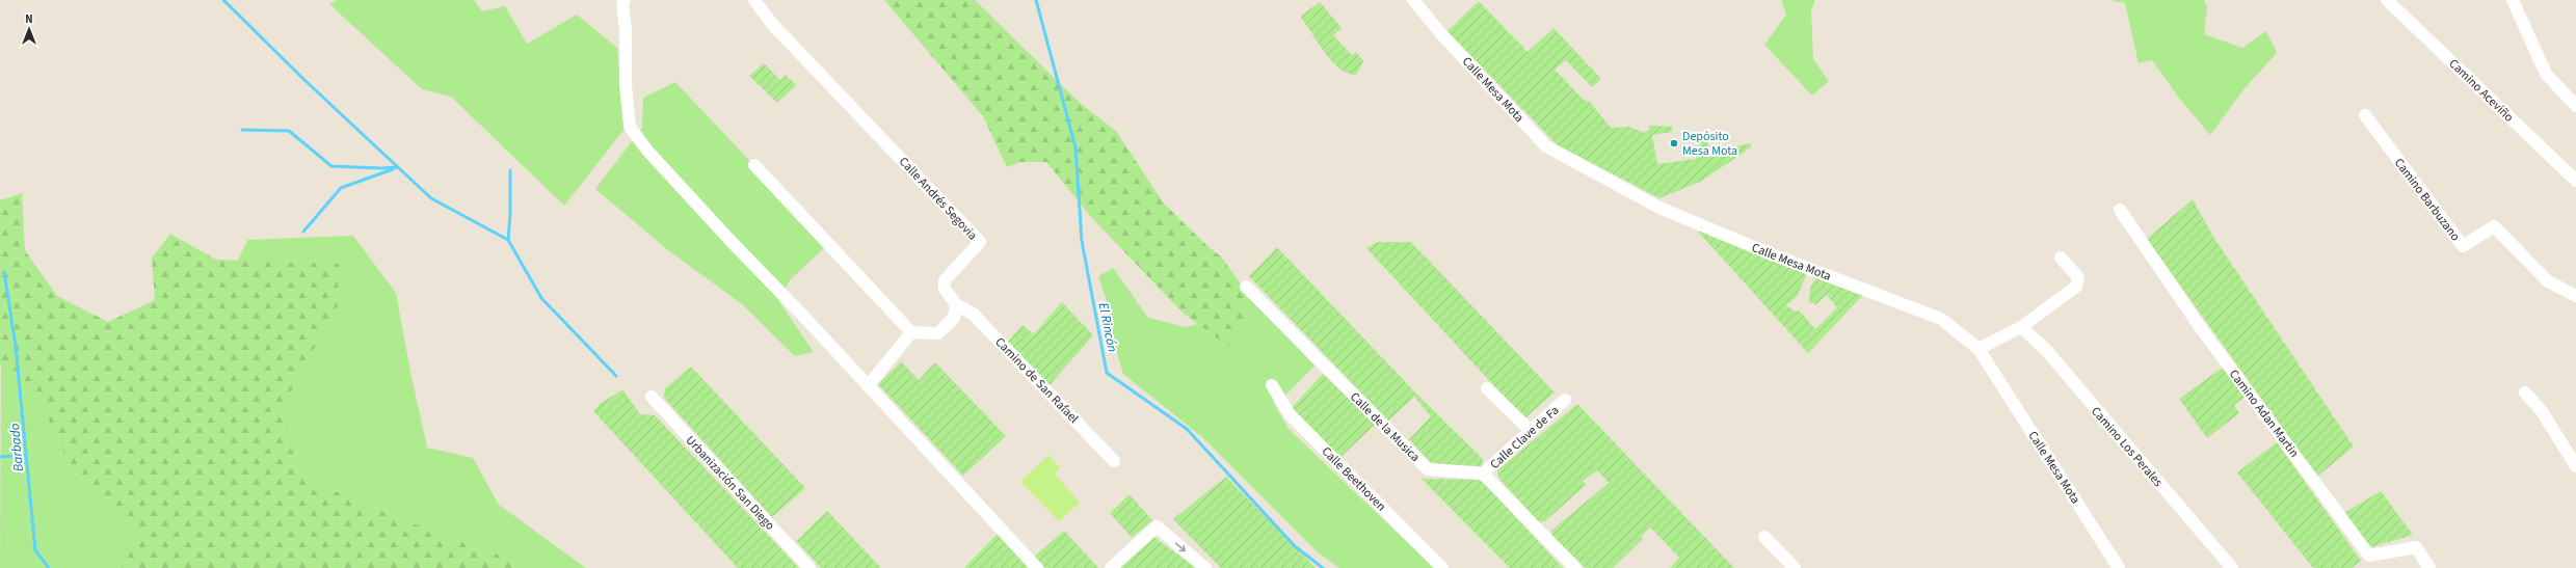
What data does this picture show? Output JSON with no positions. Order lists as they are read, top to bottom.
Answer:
{
  "streets": {
    "street": [
      "Calle Mesa Mota",
      "Camino Aceviño",
      "Calle Andrés Segovia",
      "Camino Barbuzano",
      "Camino de San Rafael",
      "Camino Adan Martin",
      "Calle de la Musica",
      "Calle Clave de Fa",
      "Camino Los Perales",
      "Calle Beethoven",
      "Urbanización San Diego"
    ]
  },
  "crossings": [
    ["Calle Andrés Segovia", "Camino de San Rafael"],
    ["Calle de la Musica", "Calle Clave de Fa"]
  ],
  "water": ["El Rincón", "Barbado"],
  "places": ["Depósito Mesa Mota"],
  "north": "top"
}
